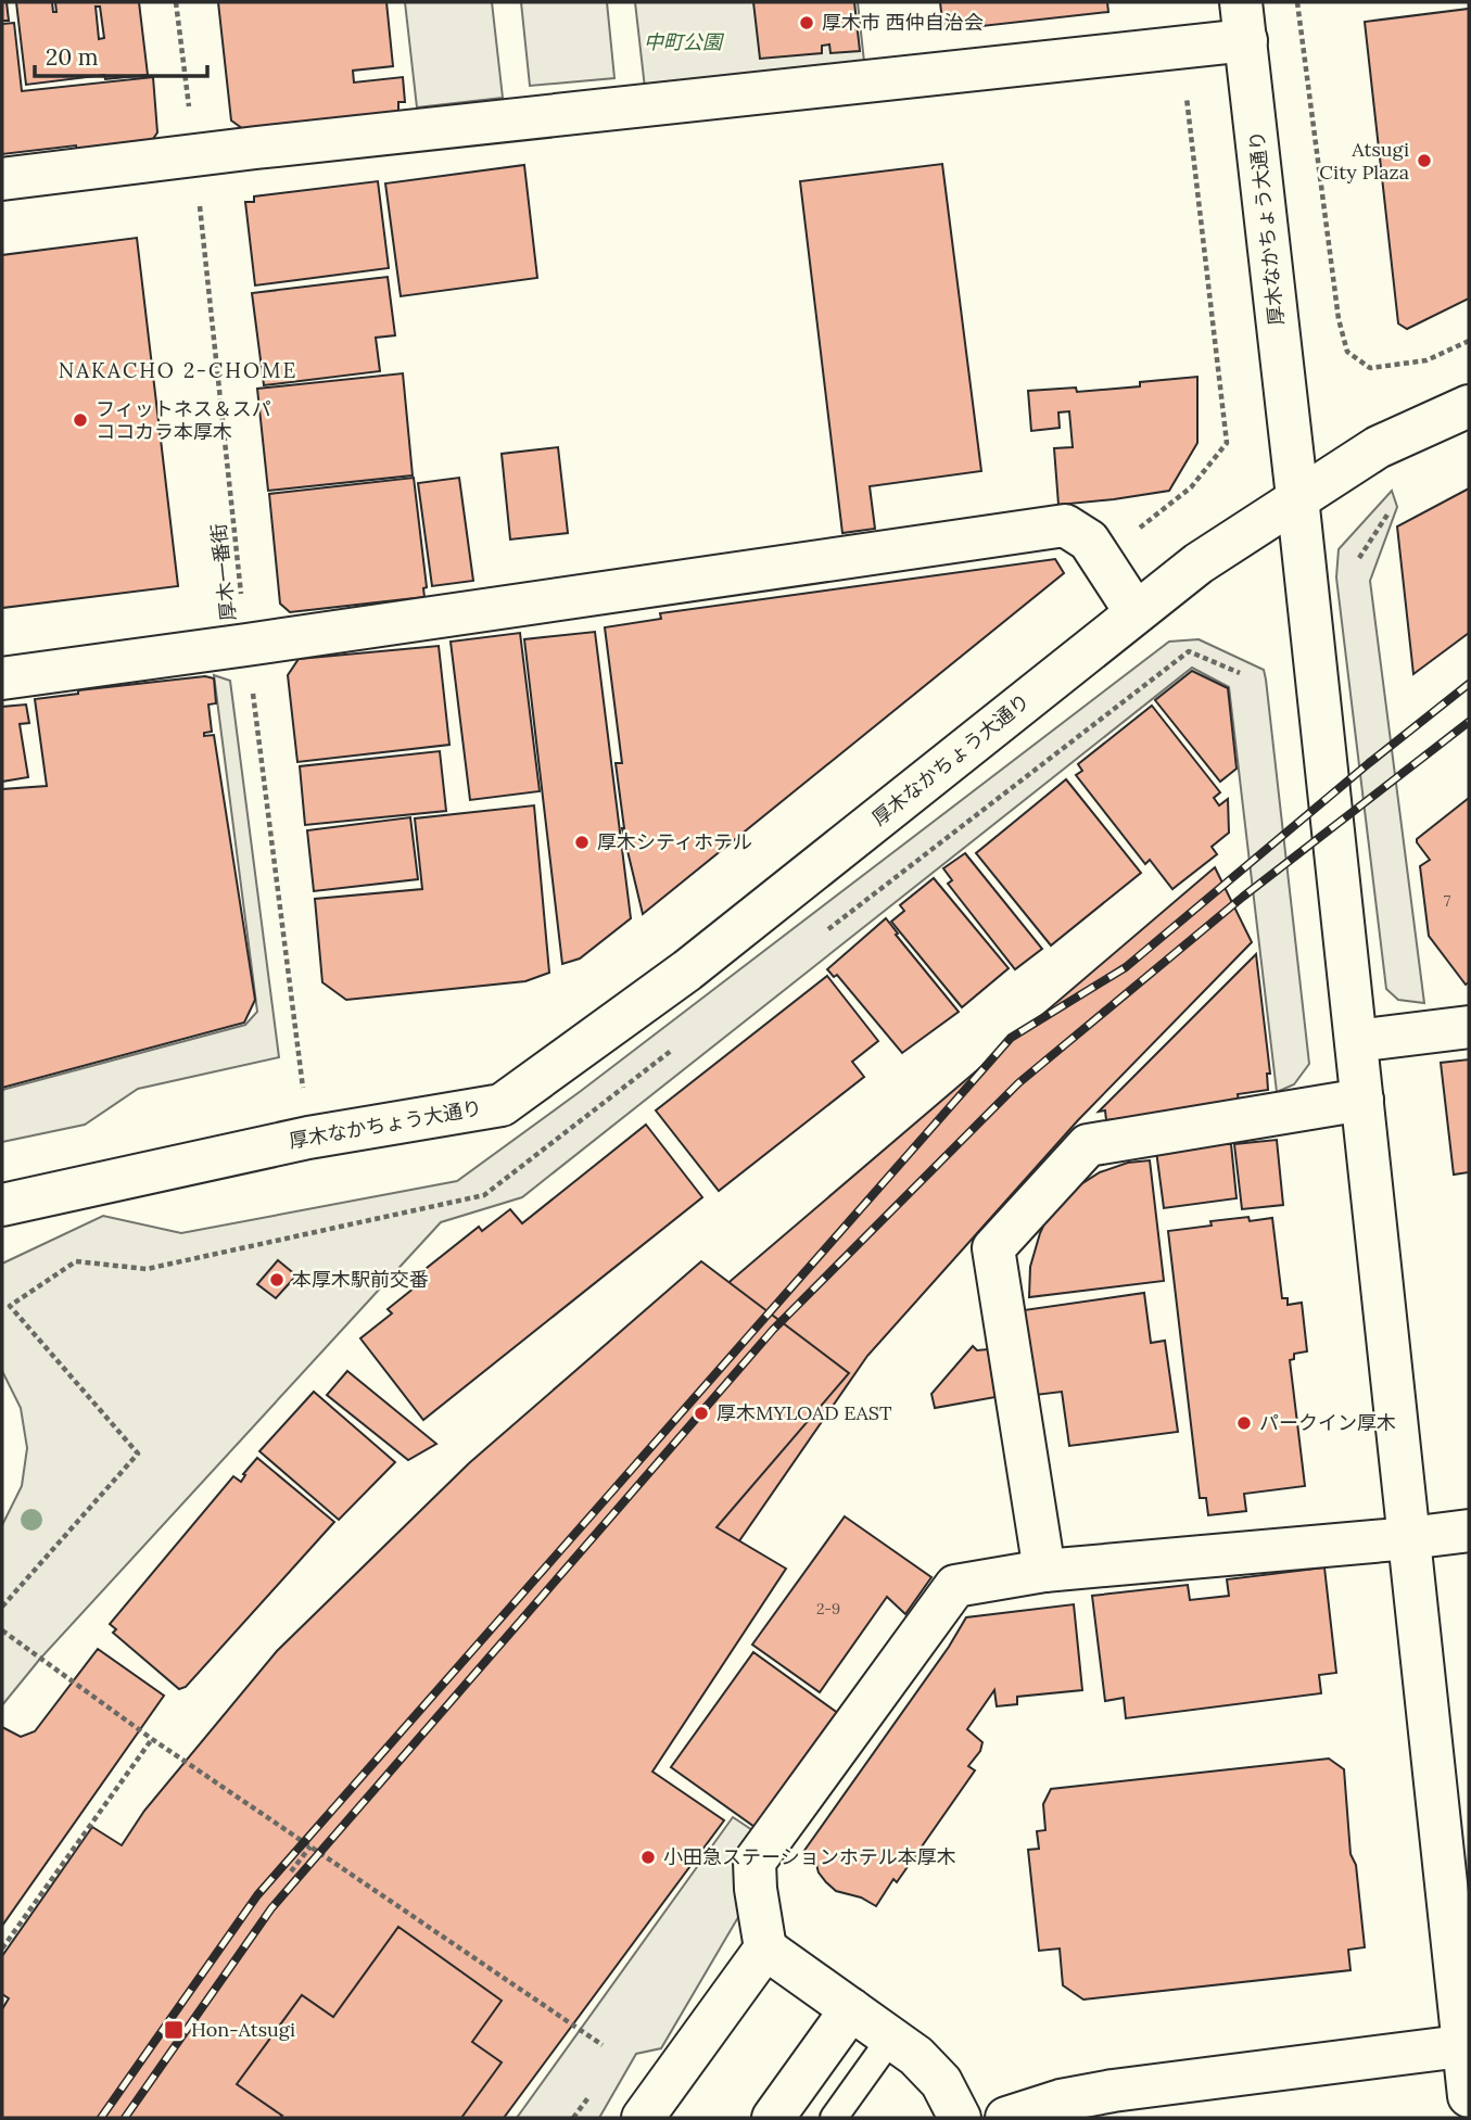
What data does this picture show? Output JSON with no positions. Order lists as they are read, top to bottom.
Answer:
{
  "streets": {
    "street": ["厚木なかちょう大通り"],
    "path": ["厚木一番街"]
  },
  "crossings": [
    ["厚木なかちょう大通り", "厚木一番街"]
  ],
  "districts": ["NAKACHO 2-CHOME"],
  "parks": ["中町公園"],
  "places": {
    "other": [
      "厚木市 西仲自治会",
      "Atsugi City Plaza",
      "フィットネス＆スパ ココカラ本厚木",
      "厚木シティホテル",
      "本厚木駅前交番",
      "厚木MYLOAD EAST",
      "パークイン厚木",
      "小田急ステーションホテル本厚木"
    ],
    "transit": ["Hon-Atsugi"]
  },
  "house_numbers": ["7", "2-9"],
  "scale_bar": "20 m"
}
